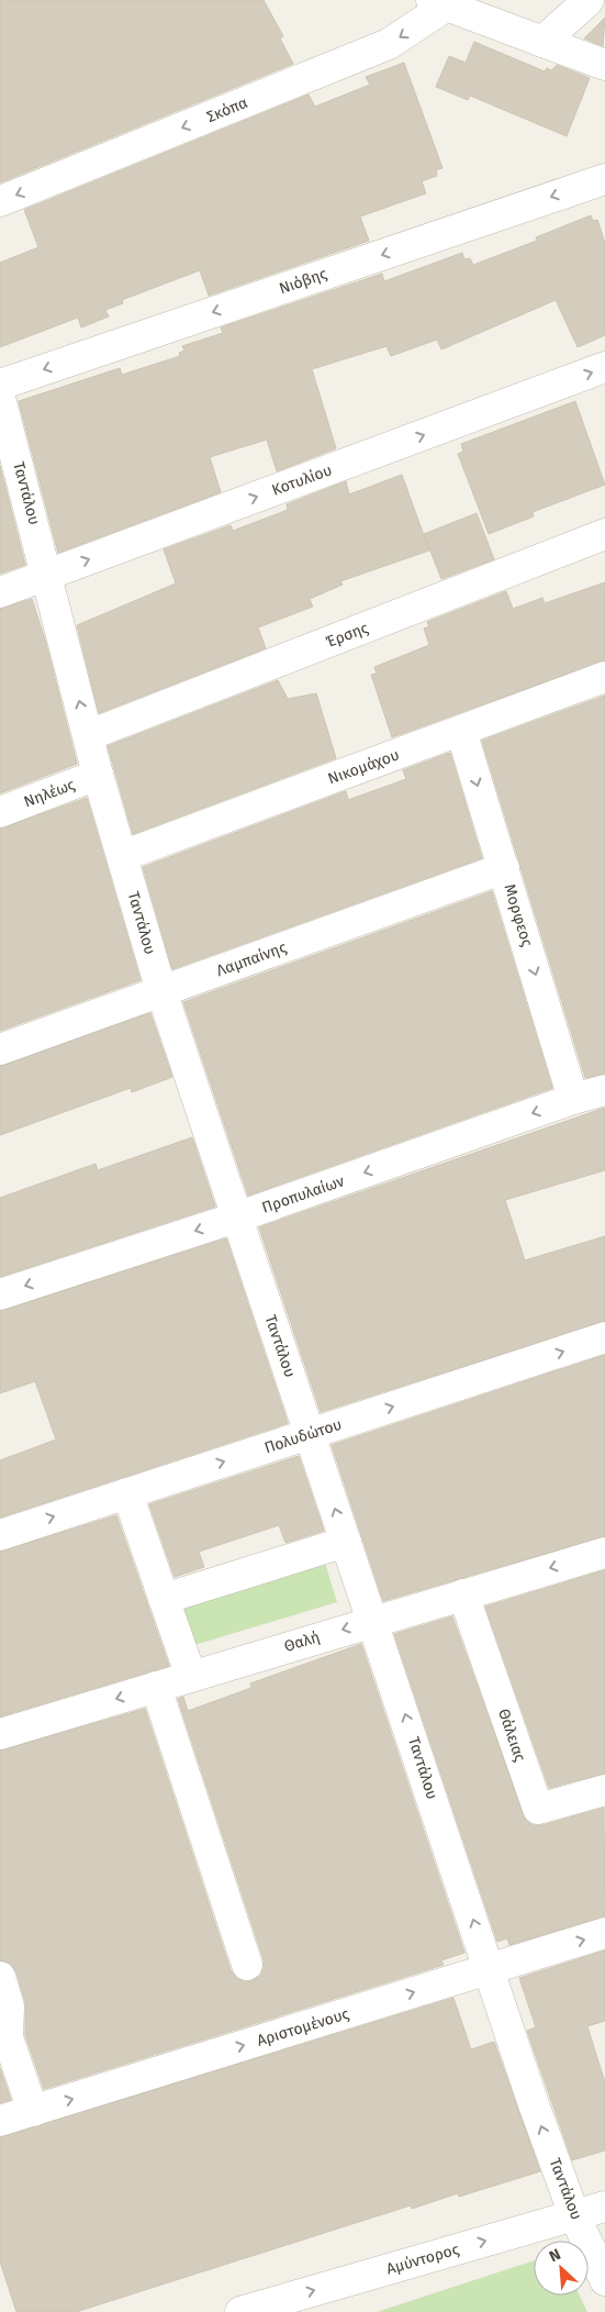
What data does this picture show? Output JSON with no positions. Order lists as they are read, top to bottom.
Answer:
{
  "streets": {
    "street": [
      "Σκόπα",
      "Νιόβης",
      "Κοτυλίου",
      "Ταντάλου",
      "Έρσης",
      "Νικομάχου",
      "Νηλέως",
      "Μορφεος",
      "Λαμπαίνης",
      "Προπυλαίων",
      "Πολυδώτου",
      "Θαλή",
      "Θάλειας",
      "Αριστομένους",
      "Αμύντορος"
    ]
  },
  "crossings": [
    ["Κοτυλίου", "Ταντάλου"],
    ["Ταντάλου", "Έρσης"],
    ["Ταντάλου", "Νικομάχου"],
    ["Ταντάλου", "Νηλέως"],
    ["Ταντάλου", "Λαμπαίνης"],
    ["Ταντάλου", "Προπυλαίων"],
    ["Ταντάλου", "Πολυδώτου"],
    ["Ταντάλου", "Θαλή"],
    ["Ταντάλου", "Αριστομένους"],
    ["Ταντάλου", "Αμύντορος"],
    ["Νικομάχου", "Μορφεος"],
    ["Μορφεος", "Λαμπαίνης"],
    ["Μορφεος", "Προπυλαίων"],
    ["Θαλή", "Θάλειας"]
  ],
  "one_way": [
    "Σκόπα",
    "Νιόβης",
    "Κοτυλίου",
    "Μορφεος",
    "Προπυλαίων",
    "Πολυδώτου",
    "Αριστομένους",
    "Αμύντορος"
  ],
  "north": "top left"
}
